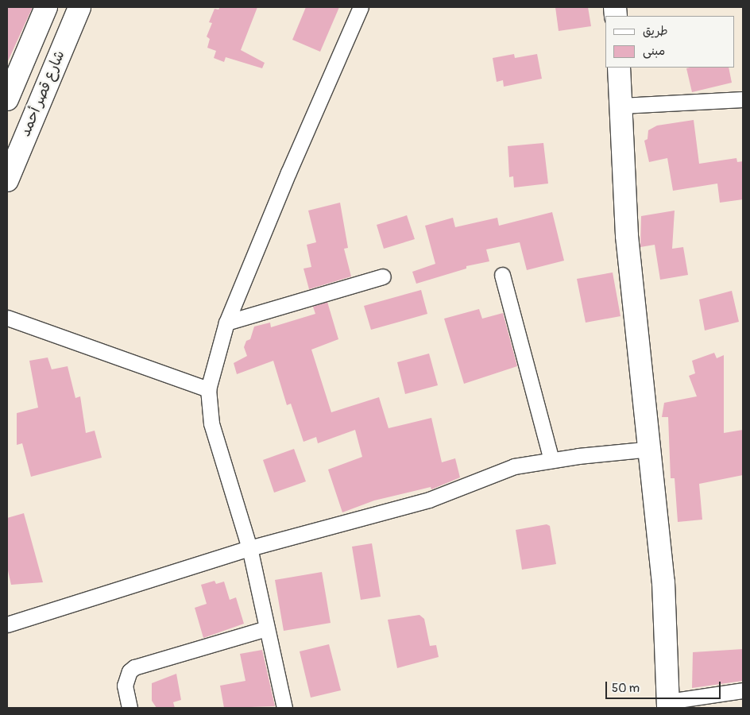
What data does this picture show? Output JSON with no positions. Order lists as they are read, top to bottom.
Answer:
{
  "streets": {
    "street": ["شارع قصر أحمد"]
  },
  "legend": ["طريق", "مبنى"],
  "scale_bar": "50 m"
}
